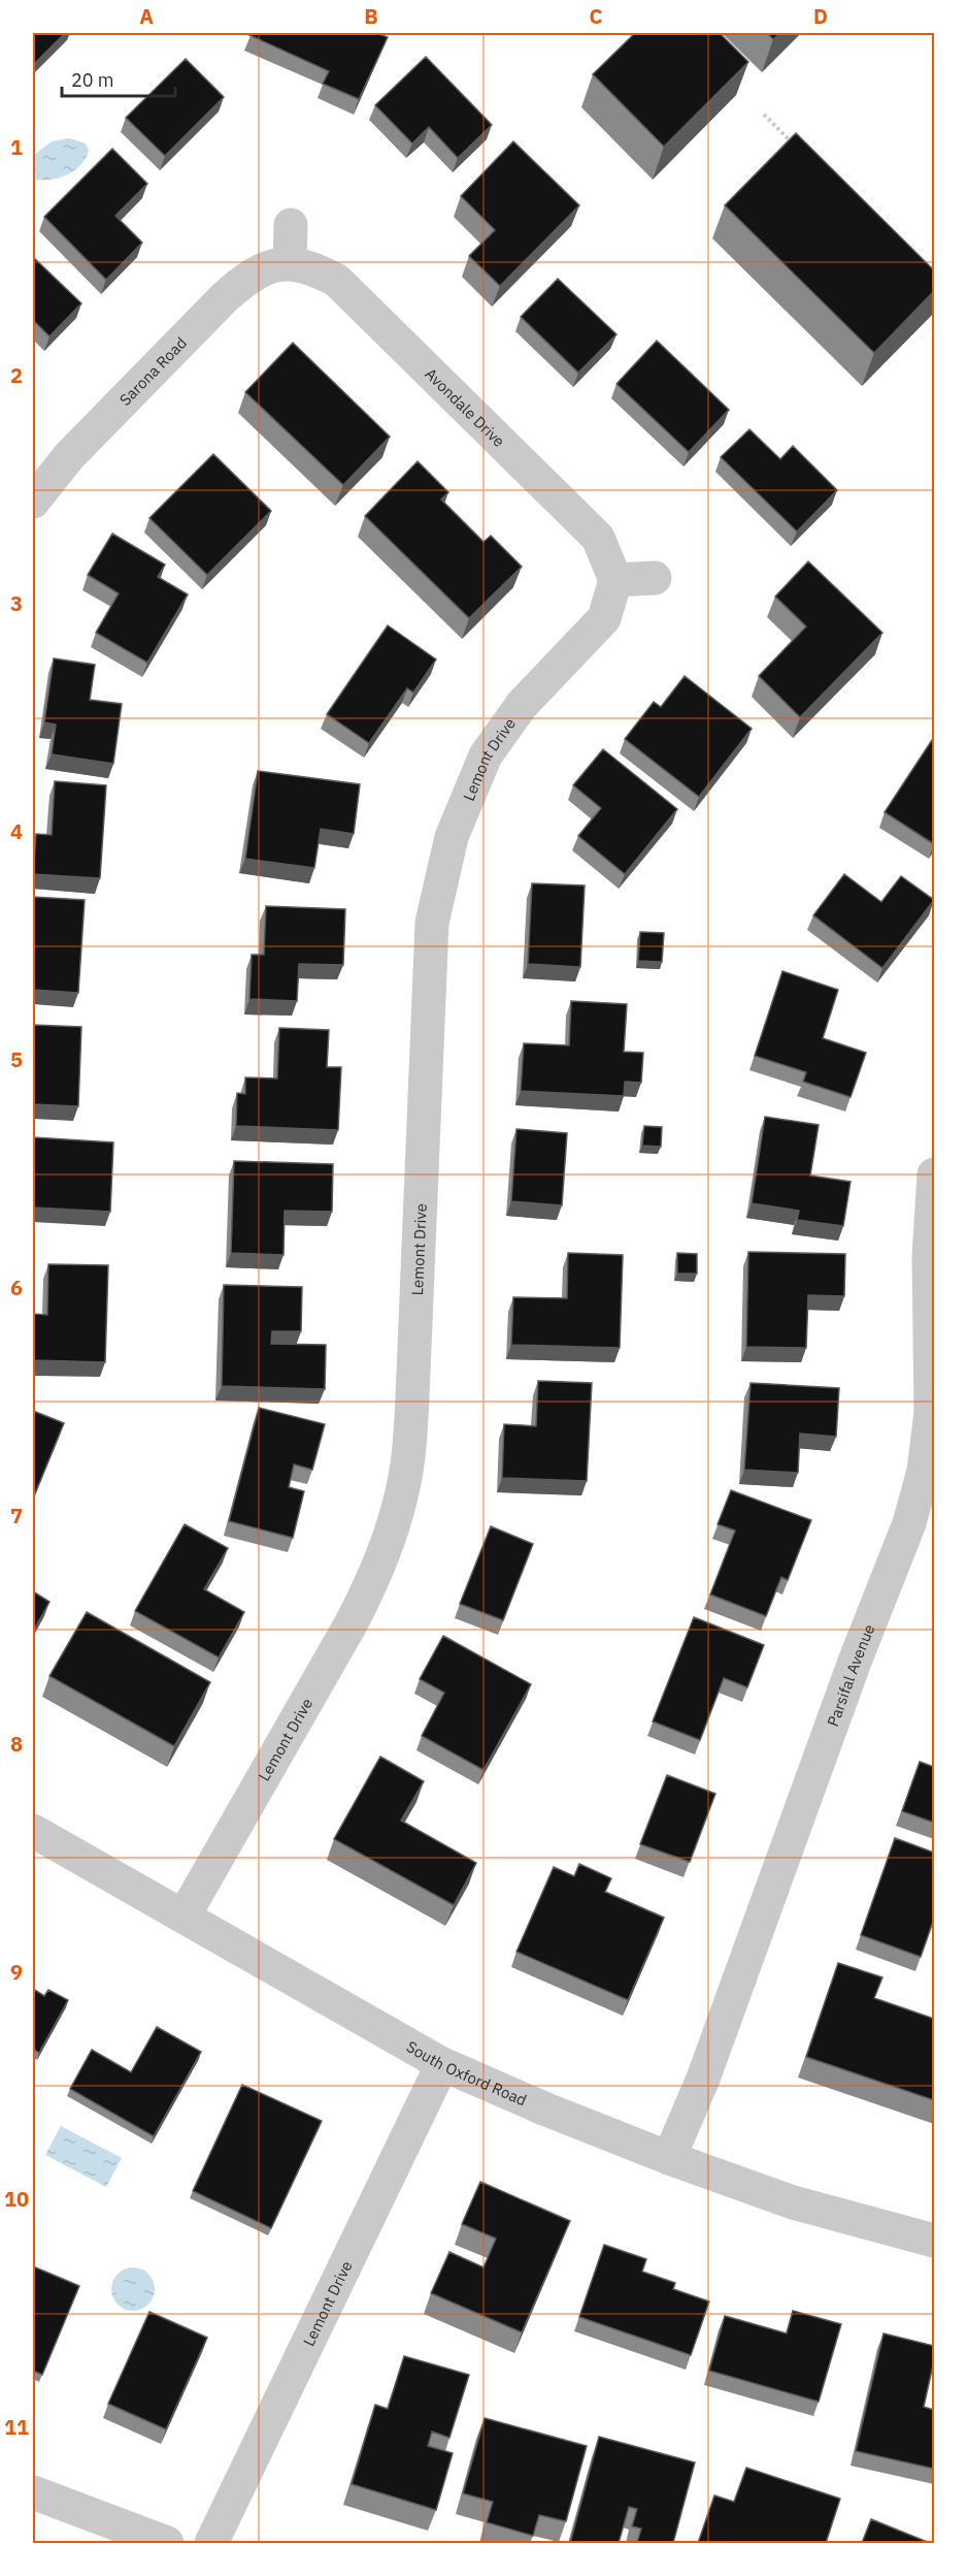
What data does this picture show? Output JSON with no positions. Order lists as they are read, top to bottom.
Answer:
{
  "streets": {
    "street": [
      "Sarona Road",
      "Avondale Drive",
      "Lemont Drive",
      "Parsifal Avenue",
      "South Oxford Road"
    ]
  },
  "crossings": [
    ["Sarona Road", "Avondale Drive"],
    ["Avondale Drive", "Lemont Drive"],
    ["Lemont Drive", "South Oxford Road"],
    ["Parsifal Avenue", "South Oxford Road"]
  ],
  "scale_bar": "20 m",
  "grid": {
    "columns": [
      "A",
      "B",
      "C",
      "D"
    ],
    "rows": [
      "1",
      "2",
      "3",
      "4",
      "5",
      "6",
      "7",
      "8",
      "9",
      "10",
      "11"
    ]
  }
}
